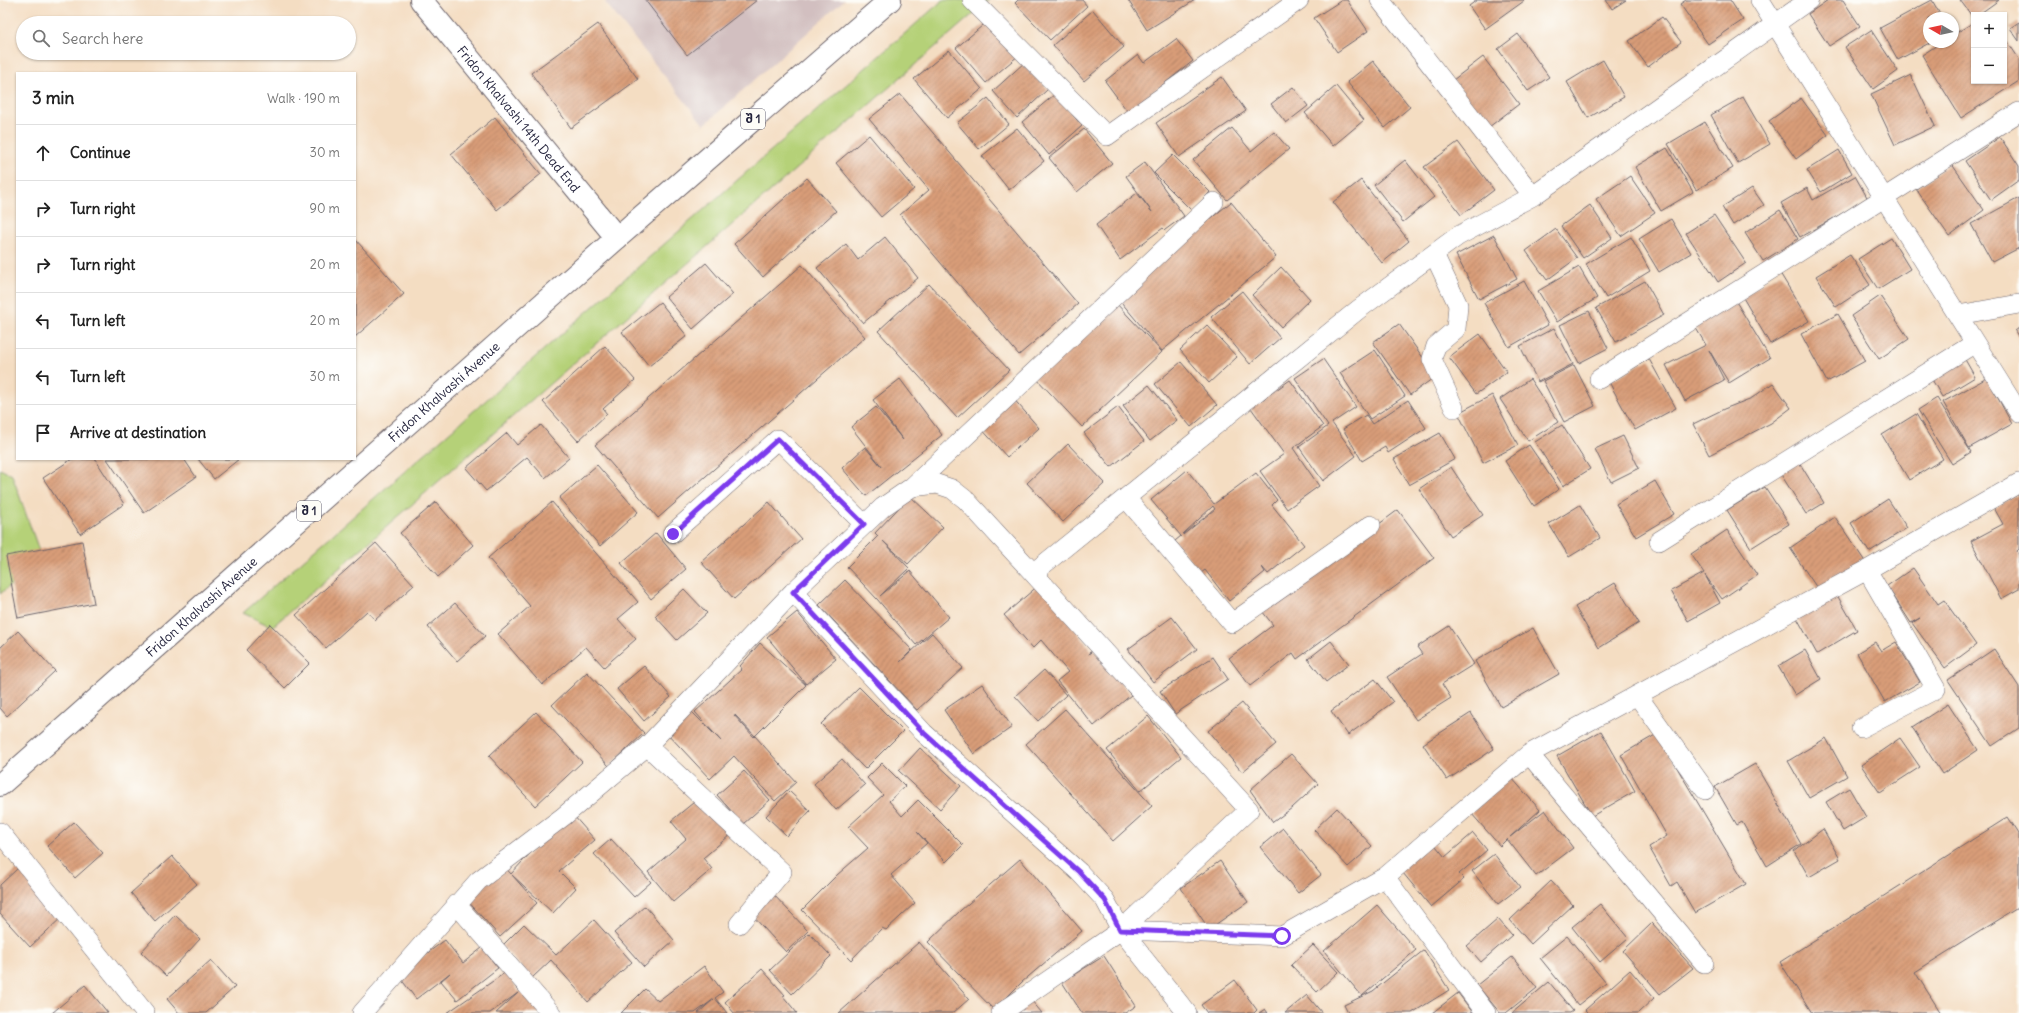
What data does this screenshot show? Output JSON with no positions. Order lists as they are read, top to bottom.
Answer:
{
  "streets": {
    "main road": ["Fridon Khalvashi 14th Dead End", "შ 1", "Fridon Khalvashi Avenue"]
  },
  "crossings": [
    ["Fridon Khalvashi 14th Dead End", "Fridon Khalvashi Avenue"]
  ],
  "north": "left",
  "page": {
    "map_buttons": ["+", "−"],
    "search": "Search here",
    "heading": ["3 min", "Walk · 190 m"],
    "list": [
      ["Continue", "30 m"],
      ["Turn right", "90 m"],
      ["Turn right", "20 m"],
      ["Turn left", "20 m"],
      ["Turn left", "30 m"],
      "Arrive at destination"
    ]
  }
}
